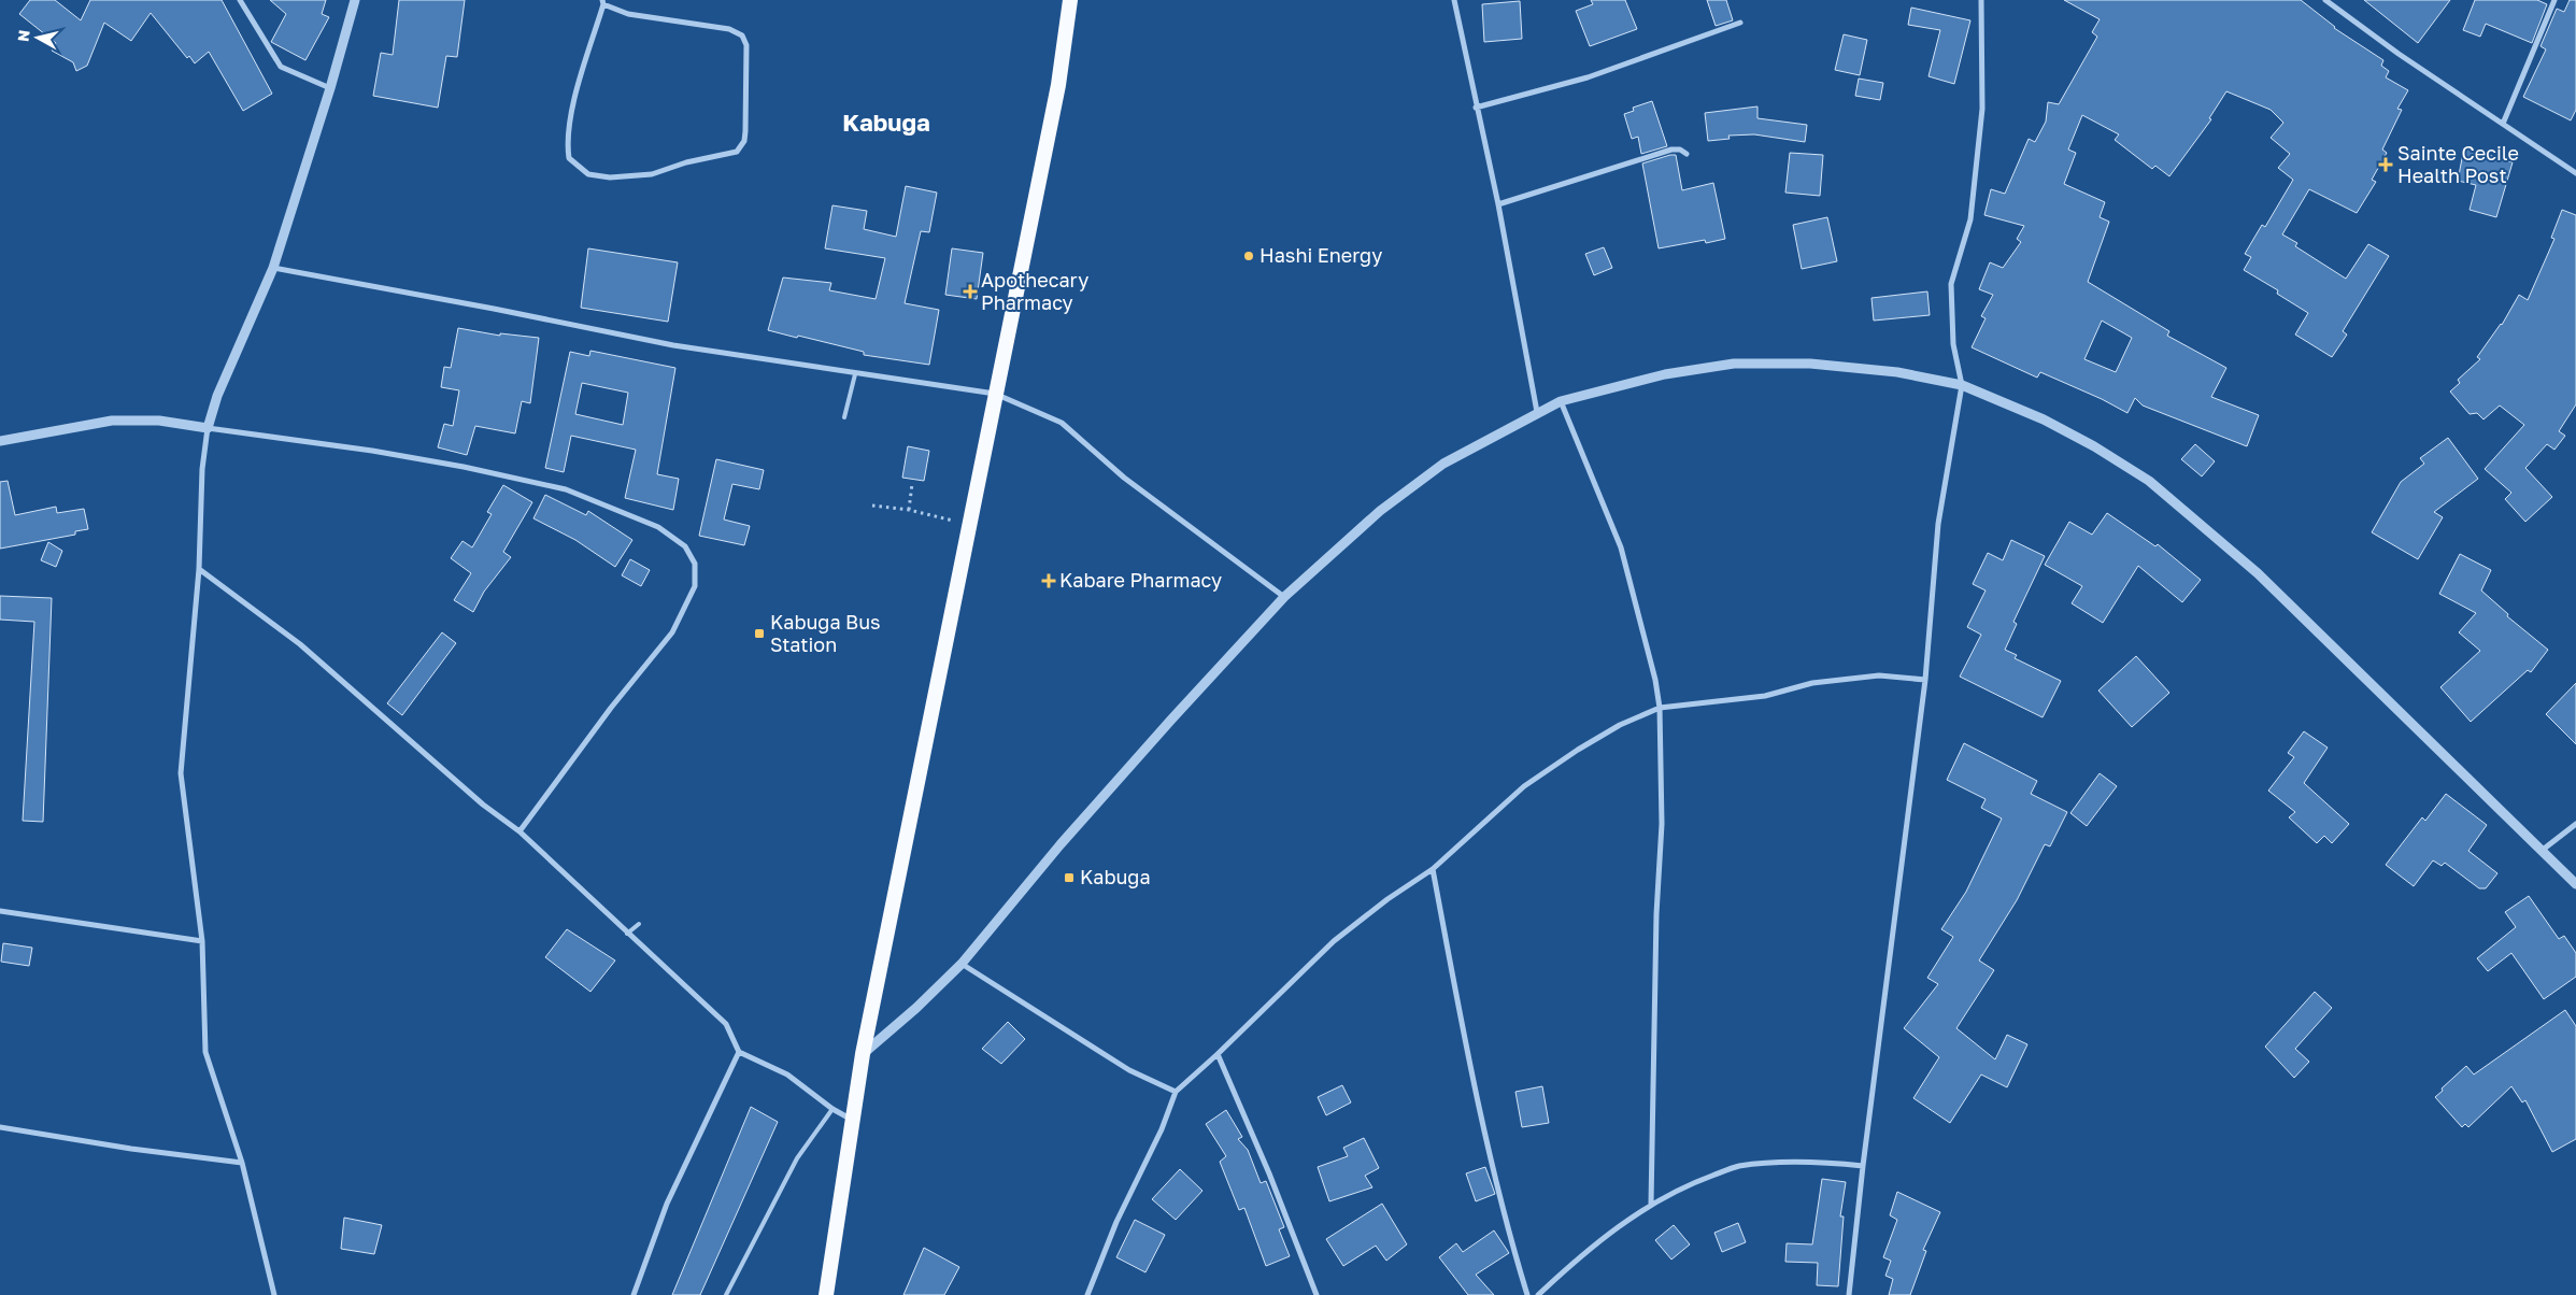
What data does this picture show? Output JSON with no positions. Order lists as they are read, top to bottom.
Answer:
{
  "districts": ["Kabuga"],
  "places": {
    "health": ["Sainte Cecile Health Post", "Apothecary Pharmacy", "Kabare Pharmacy"],
    "other": ["Hashi Energy"],
    "transit": ["Kabuga Bus Station", "Kabuga"]
  },
  "north": "left"
}
